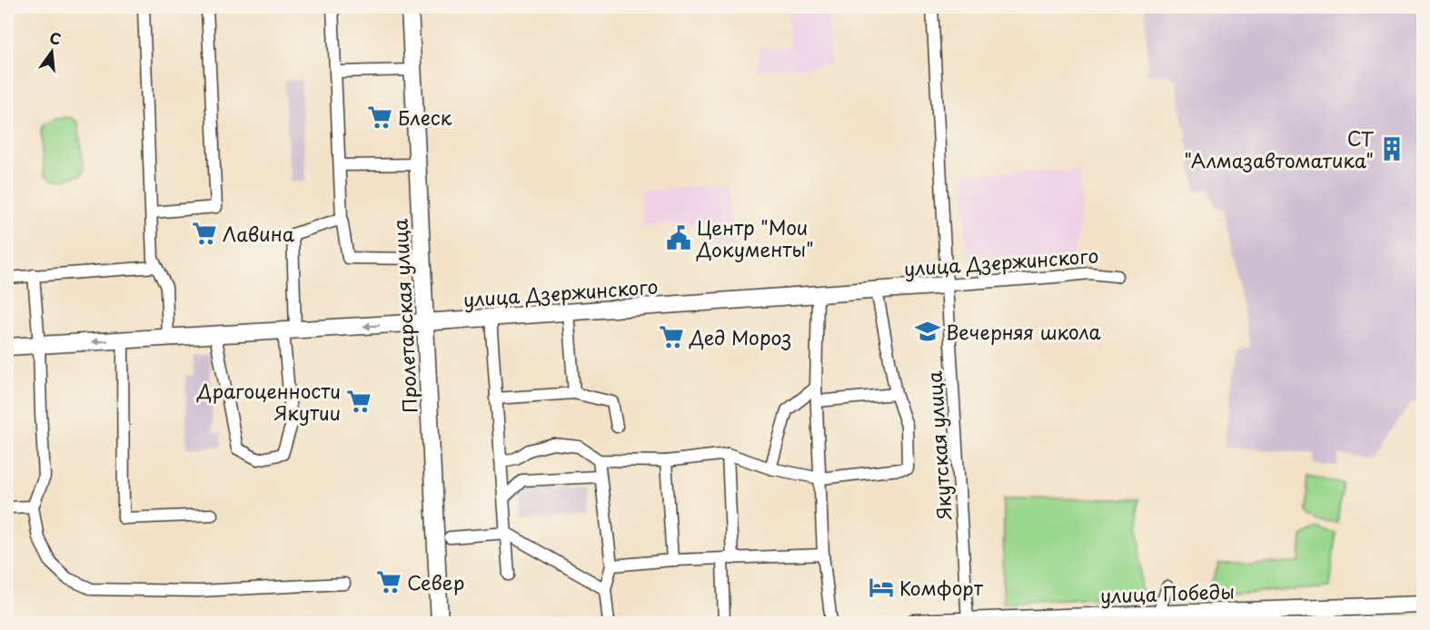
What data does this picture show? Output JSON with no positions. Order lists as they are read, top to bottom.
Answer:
{
  "streets": {
    "main road": ["улица Дзержинского", "Пролетарская улица", "улица Победы"],
    "street": ["Якутская улица"]
  },
  "crossings": [
    ["улица Дзержинского", "Пролетарская улица"],
    ["улица Дзержинского", "Якутская улица"],
    ["Якутская улица", "улица Победы"]
  ],
  "places": {
    "supermarket": [
      "Блеск",
      "Лавина",
      "Дед Мороз",
      "Драгоценности Якутии",
      "Север"
    ],
    "building": ["СТ \"Алмазавтоматика\""],
    "public building": ["Центр \"Мои Документы\""],
    "school or university": ["Вечерняя школа"],
    "hotel": ["Комфорт"]
  },
  "north": "top"
}
